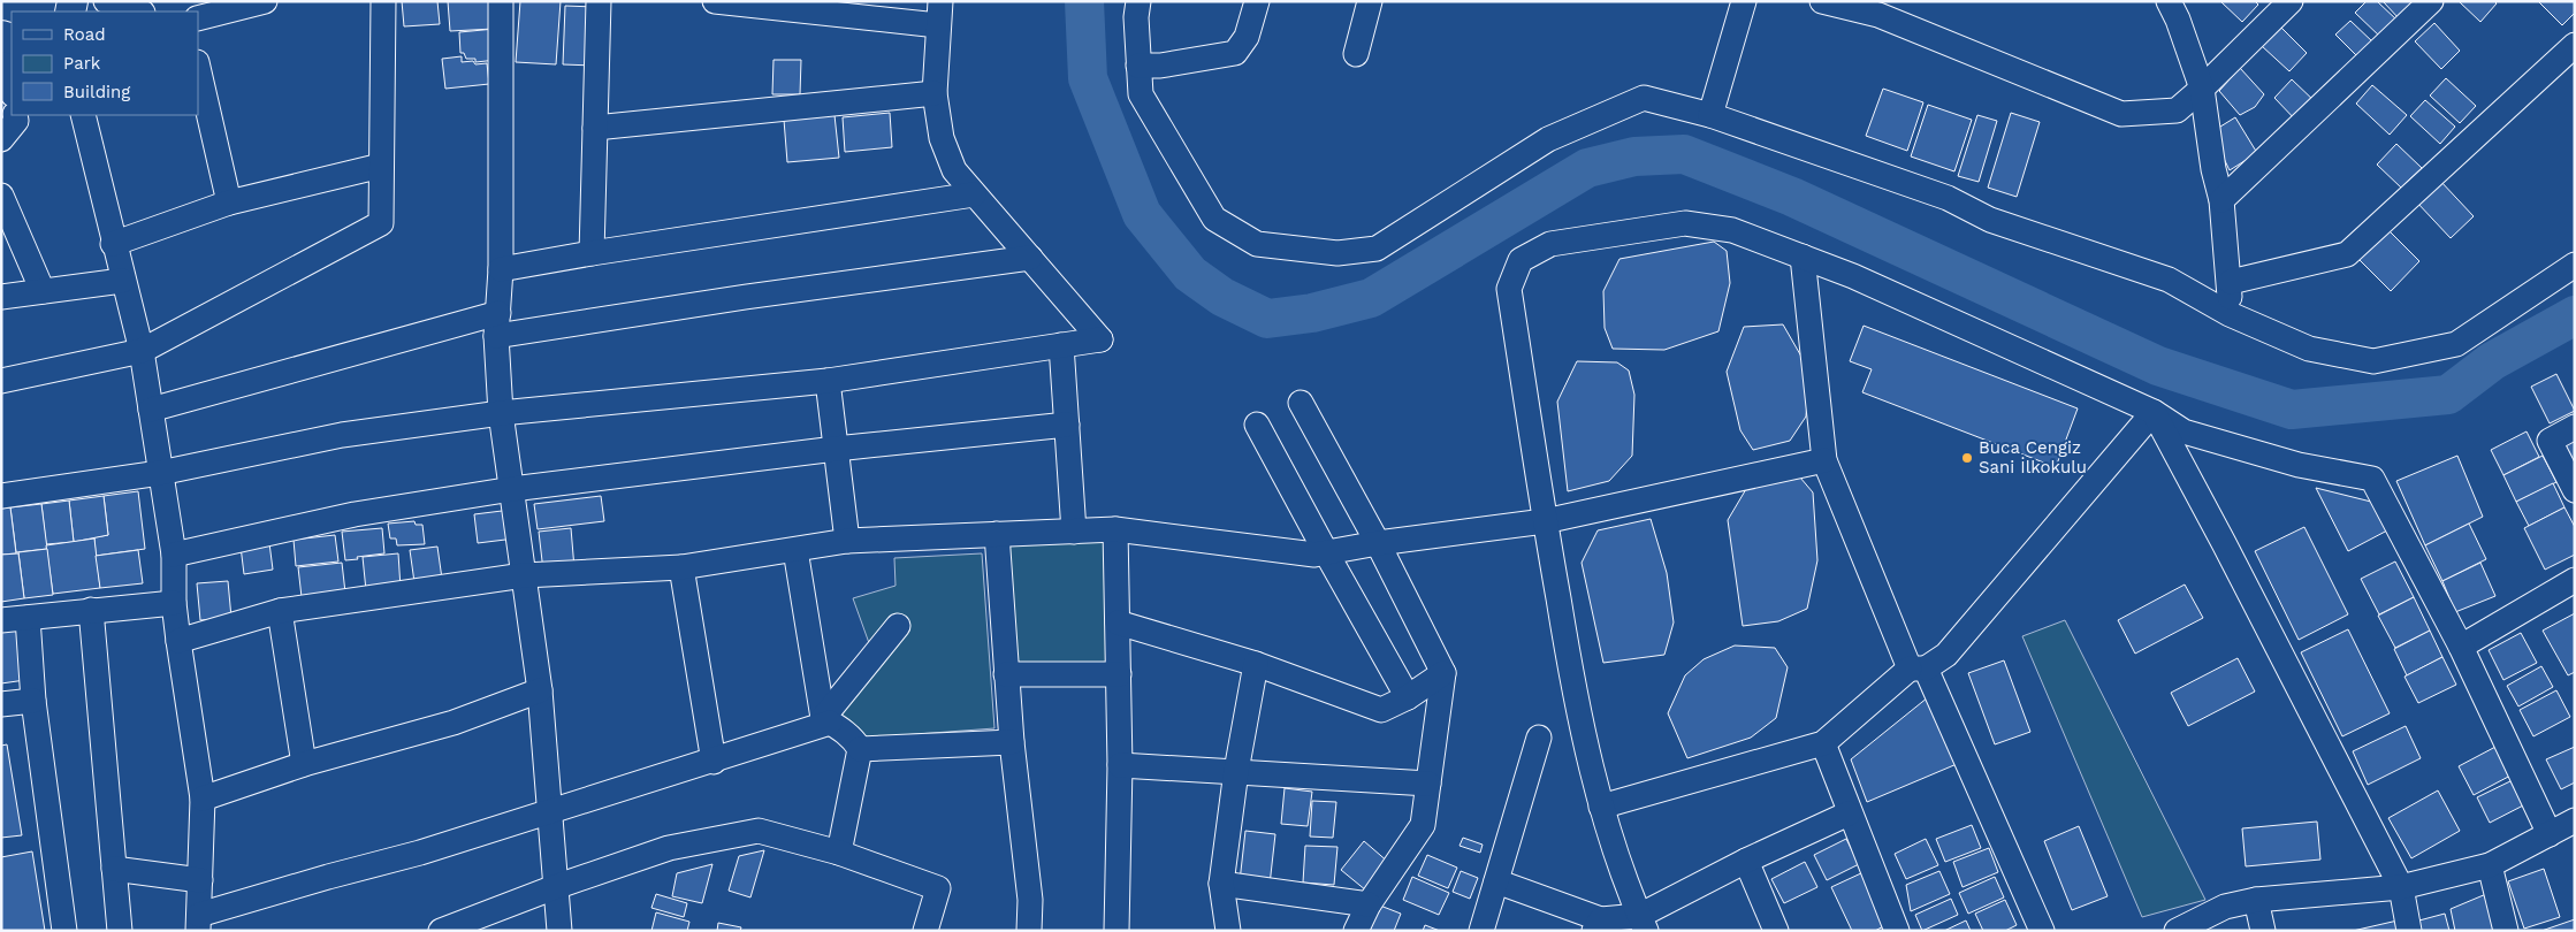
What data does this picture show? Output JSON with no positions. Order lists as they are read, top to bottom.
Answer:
{
  "places": ["Buca Cengiz Sani İlkokulu"],
  "legend": ["Road", "Park", "Building"]
}
